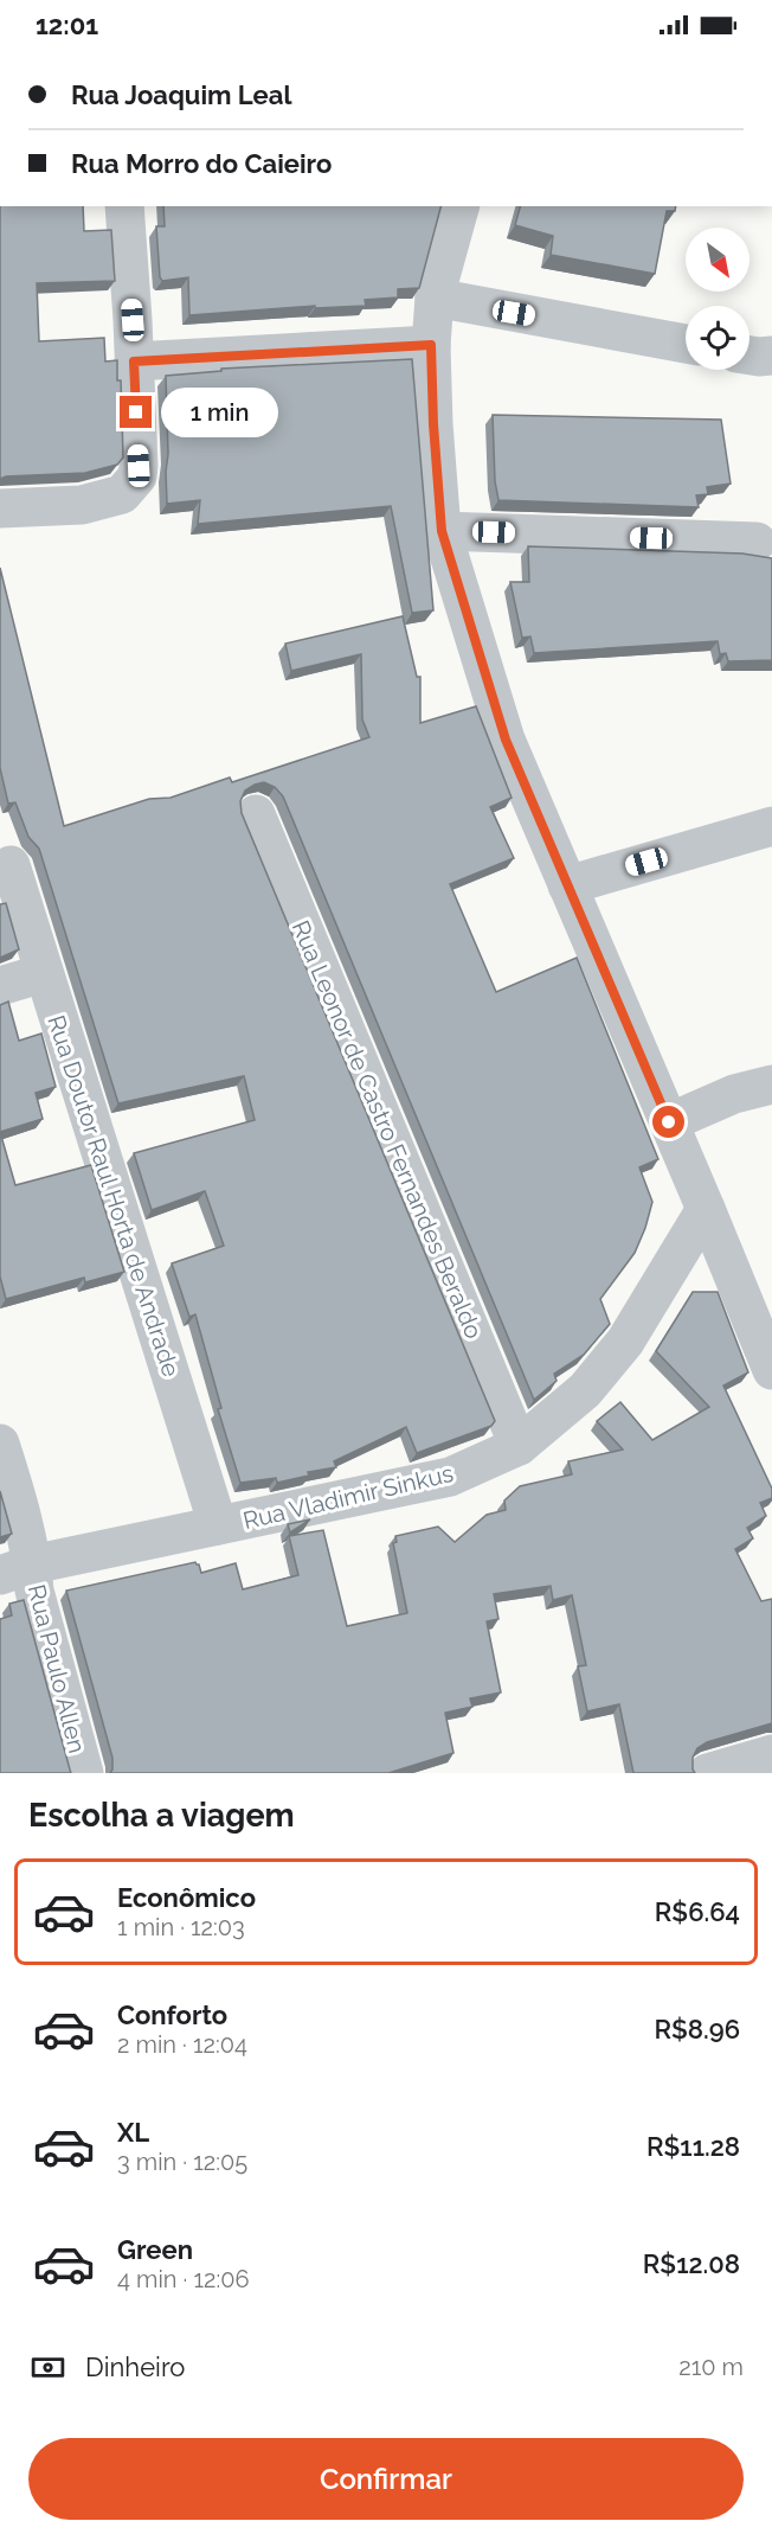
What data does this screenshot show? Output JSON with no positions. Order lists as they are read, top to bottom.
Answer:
{
  "streets": {
    "street": [
      "Rua Leonor de Castro Fernandes Beraldo",
      "Rua Doutor Raul Horta de Andrade",
      "Rua Vladimir Sinkus",
      "Rua Paulo Allen"
    ]
  },
  "crossings": [
    ["Rua Leonor de Castro Fernandes Beraldo", "Rua Vladimir Sinkus"],
    ["Rua Doutor Raul Horta de Andrade", "Rua Vladimir Sinkus"],
    ["Rua Vladimir Sinkus", "Rua Paulo Allen"]
  ],
  "north": "bottom right",
  "page": {
    "status": "12:01",
    "banner": ["Rua Joaquim Leal", "Rua Morro do Caieiro"],
    "bubble": "1 min",
    "heading": "Escolha a viagem",
    "list": [
      {
        "name": "Econômico",
        "note": "1 min · 12:03",
        "value": "R$6.64"
      },
      {
        "name": "Conforto",
        "note": "2 min · 12:04",
        "value": "R$8.96"
      },
      {
        "name": "XL",
        "note": "3 min · 12:05",
        "value": "R$11.28"
      },
      {
        "name": "Green",
        "note": "4 min · 12:06",
        "value": "R$12.08"
      }
    ],
    "pay": ["Dinheiro", "210 m"],
    "buttons": "Confirmar"
  }
}
